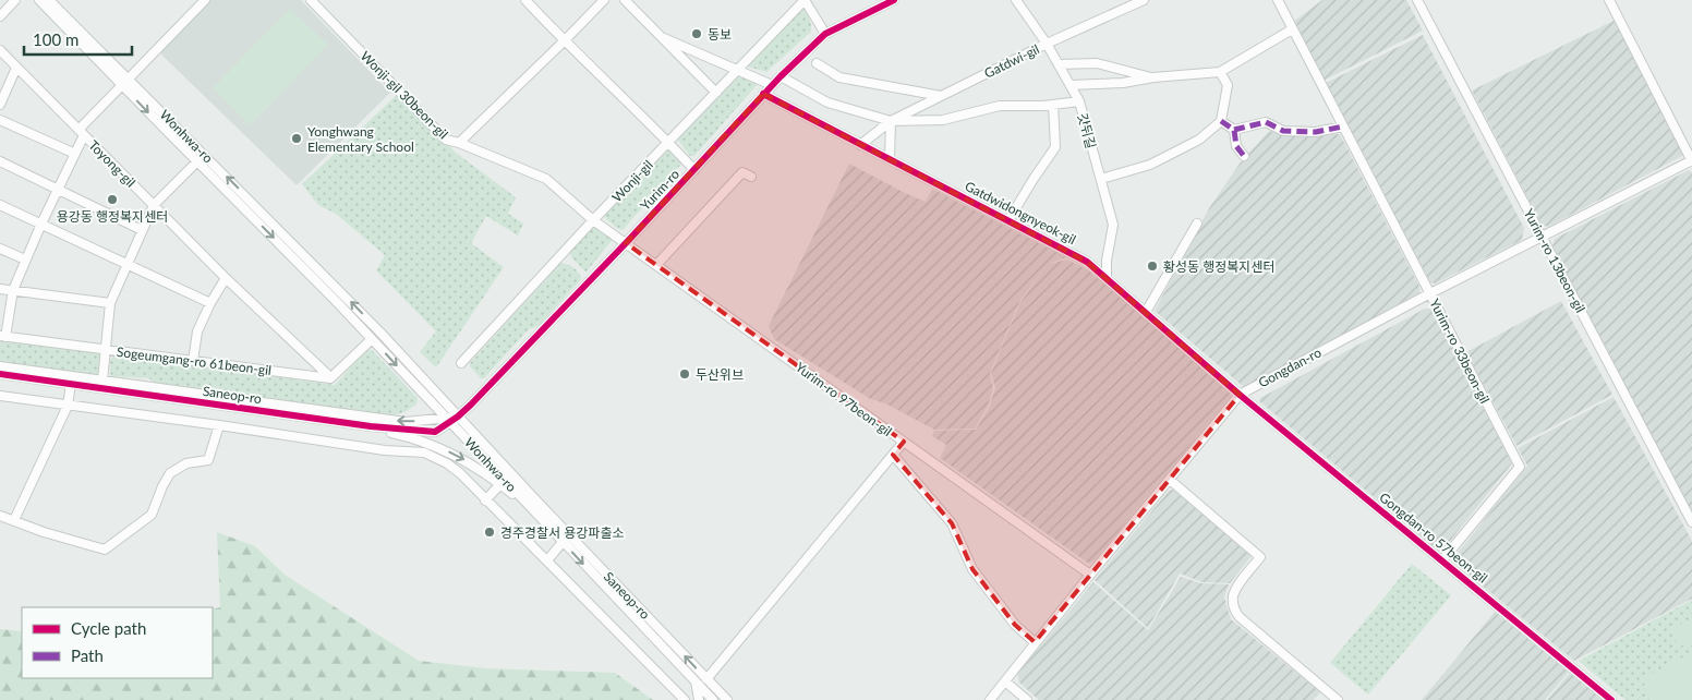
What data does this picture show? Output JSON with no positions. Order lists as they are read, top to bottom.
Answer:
{
  "streets": {
    "street": [
      "Gatdwi-gil",
      "Wonji-gil 30beon-gil",
      "갓뒤길",
      "Wonhwa-ro",
      "Toyong-gil",
      "Wonji-gil",
      "Yurim-ro",
      "Gatdwidongnyeok-gil",
      "Yurim-ro 13beon-gil",
      "Yurim-ro 33beon-gil",
      "Sogeumgang-ro 61beon-gil",
      "Gongdan-ro",
      "Saneop-ro",
      "Yurim-ro 97beon-gil",
      "Gongdan-ro 57beon-gil"
    ]
  },
  "crossings": [
    ["Gatdwi-gil", "갓뒤길"],
    ["Gatdwi-gil", "Gatdwidongnyeok-gil"],
    ["Wonji-gil 30beon-gil", "Wonji-gil"],
    ["Wonji-gil 30beon-gil", "Yurim-ro"],
    ["Wonji-gil 30beon-gil", "Yurim-ro 97beon-gil"],
    ["갓뒤길", "Gatdwidongnyeok-gil"],
    ["Wonhwa-ro", "Toyong-gil"],
    ["Wonhwa-ro", "Yurim-ro"],
    ["Wonhwa-ro", "Sogeumgang-ro 61beon-gil"],
    ["Wonhwa-ro", "Saneop-ro"],
    ["Toyong-gil", "Sogeumgang-ro 61beon-gil"],
    ["Yurim-ro", "Gatdwidongnyeok-gil"],
    ["Yurim-ro", "Saneop-ro"],
    ["Yurim-ro", "Yurim-ro 97beon-gil"],
    ["Gatdwidongnyeok-gil", "Gongdan-ro"],
    ["Gatdwidongnyeok-gil", "Gongdan-ro 57beon-gil"],
    ["Yurim-ro 13beon-gil", "Gongdan-ro"],
    ["Yurim-ro 33beon-gil", "Gongdan-ro"],
    ["Yurim-ro 33beon-gil", "Gongdan-ro 57beon-gil"],
    ["Gongdan-ro", "Yurim-ro 97beon-gil"],
    ["Gongdan-ro", "Gongdan-ro 57beon-gil"]
  ],
  "places": [
    "동보",
    "Yonghwang Elementary School",
    "용강동 행정복지센터",
    "황성동 행정복지센터",
    "두산위브",
    "경주경찰서 용강파출소"
  ],
  "legend": ["Cycle path", "Path"],
  "scale_bar": "100 m"
}
